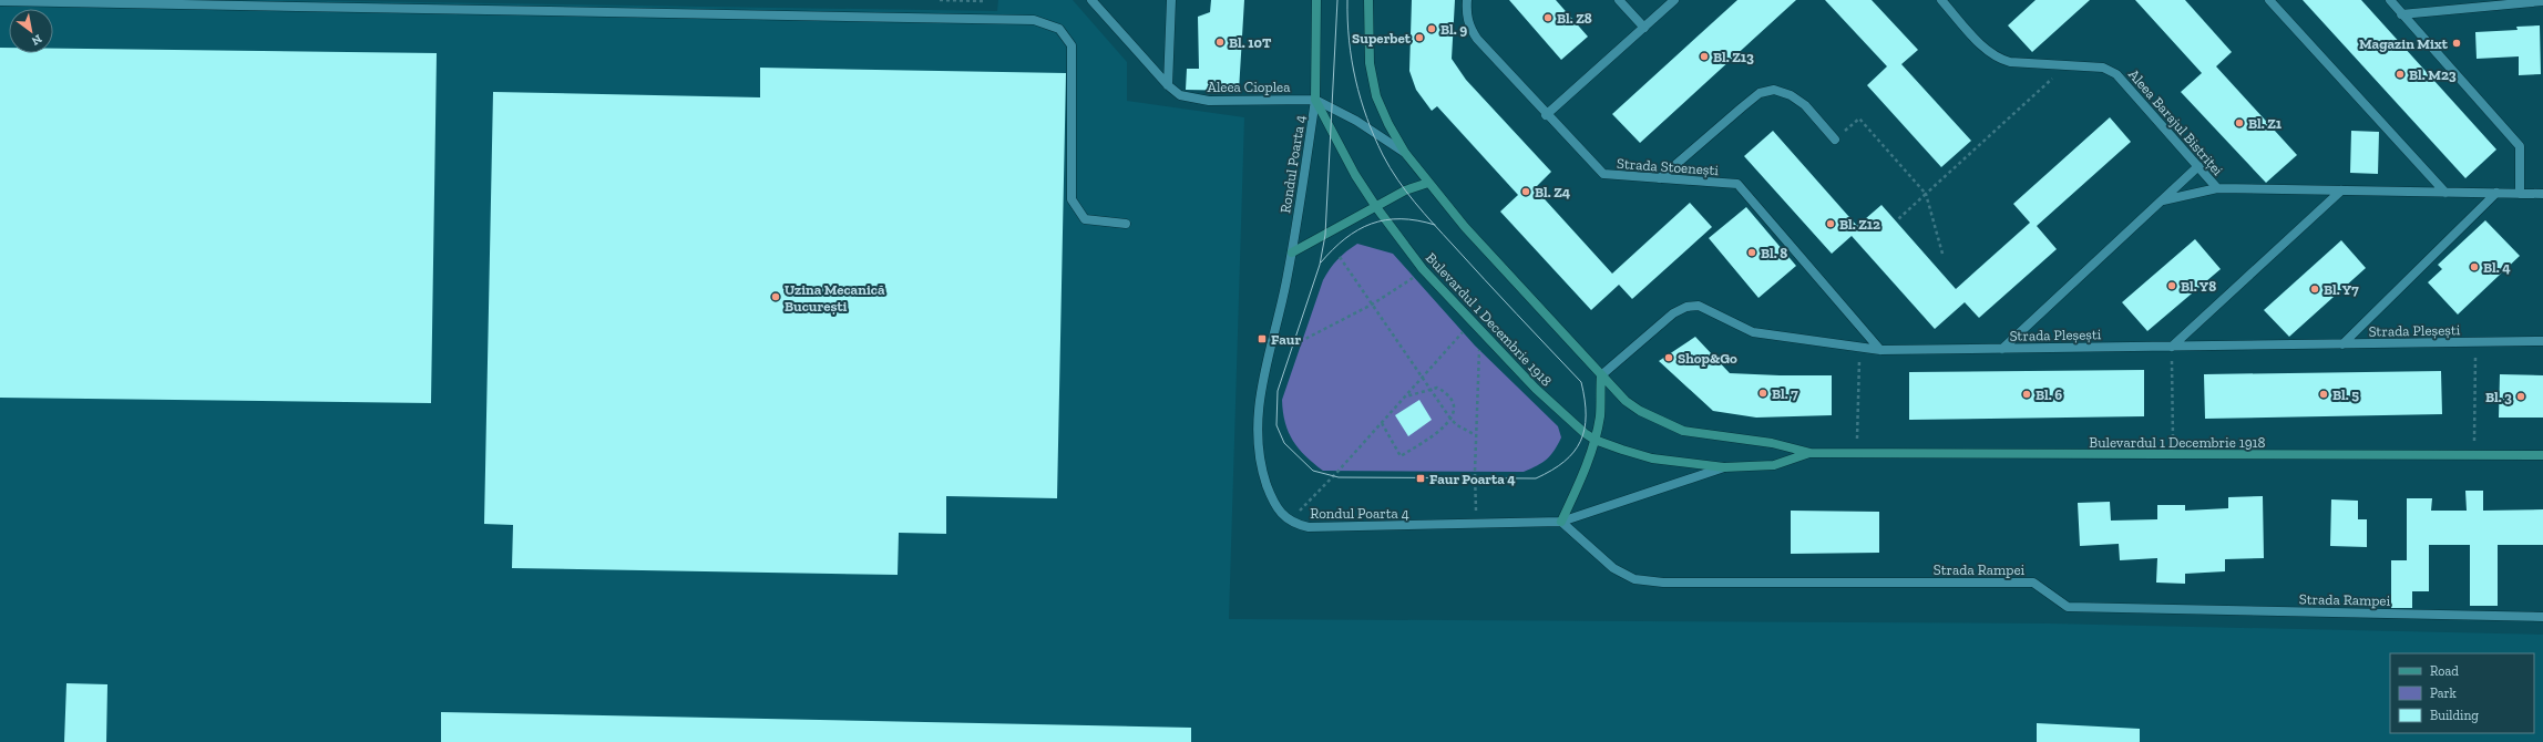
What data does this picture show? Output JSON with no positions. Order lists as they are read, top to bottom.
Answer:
{
  "streets": {
    "main road": ["Bulevardul 1 Decembrie 1918"],
    "street": [
      "Aleea Cioplea",
      "Aleea Barajul Bistriței",
      "Rondul Poarta 4",
      "Strada Stoenești",
      "Strada Pleșești",
      "Strada Rampei"
    ]
  },
  "crossings": [
    ["Aleea Cioplea", "Rondul Poarta 4"],
    ["Aleea Cioplea", "Bulevardul 1 Decembrie 1918"],
    ["Rondul Poarta 4", "Bulevardul 1 Decembrie 1918"],
    ["Rondul Poarta 4", "Strada Rampei"],
    ["Strada Stoenești", "Strada Pleșești"],
    ["Bulevardul 1 Decembrie 1918", "Strada Pleșești"]
  ],
  "places": {
    "other": [
      "Bl. Z8",
      "Bl. 9",
      "Superbet",
      "Bl. 10T",
      "Magazin Mixt",
      "Bl. Z13",
      "Bl. M23",
      "Bl. Z1",
      "Bl. Z4",
      "Bl. Z12",
      "Bl. 8",
      "Bl. 4",
      "Bl. Y8",
      "Bl. Y7",
      "Uzina Mecanică București",
      "Shop&Go",
      "Bl. 7",
      "Bl. 6",
      "Bl. 5",
      "Bl. 3"
    ],
    "transit": ["Faur", "Faur Poarta 4"]
  },
  "legend": ["Road", "Park", "Building"],
  "north": "bottom right"
}
